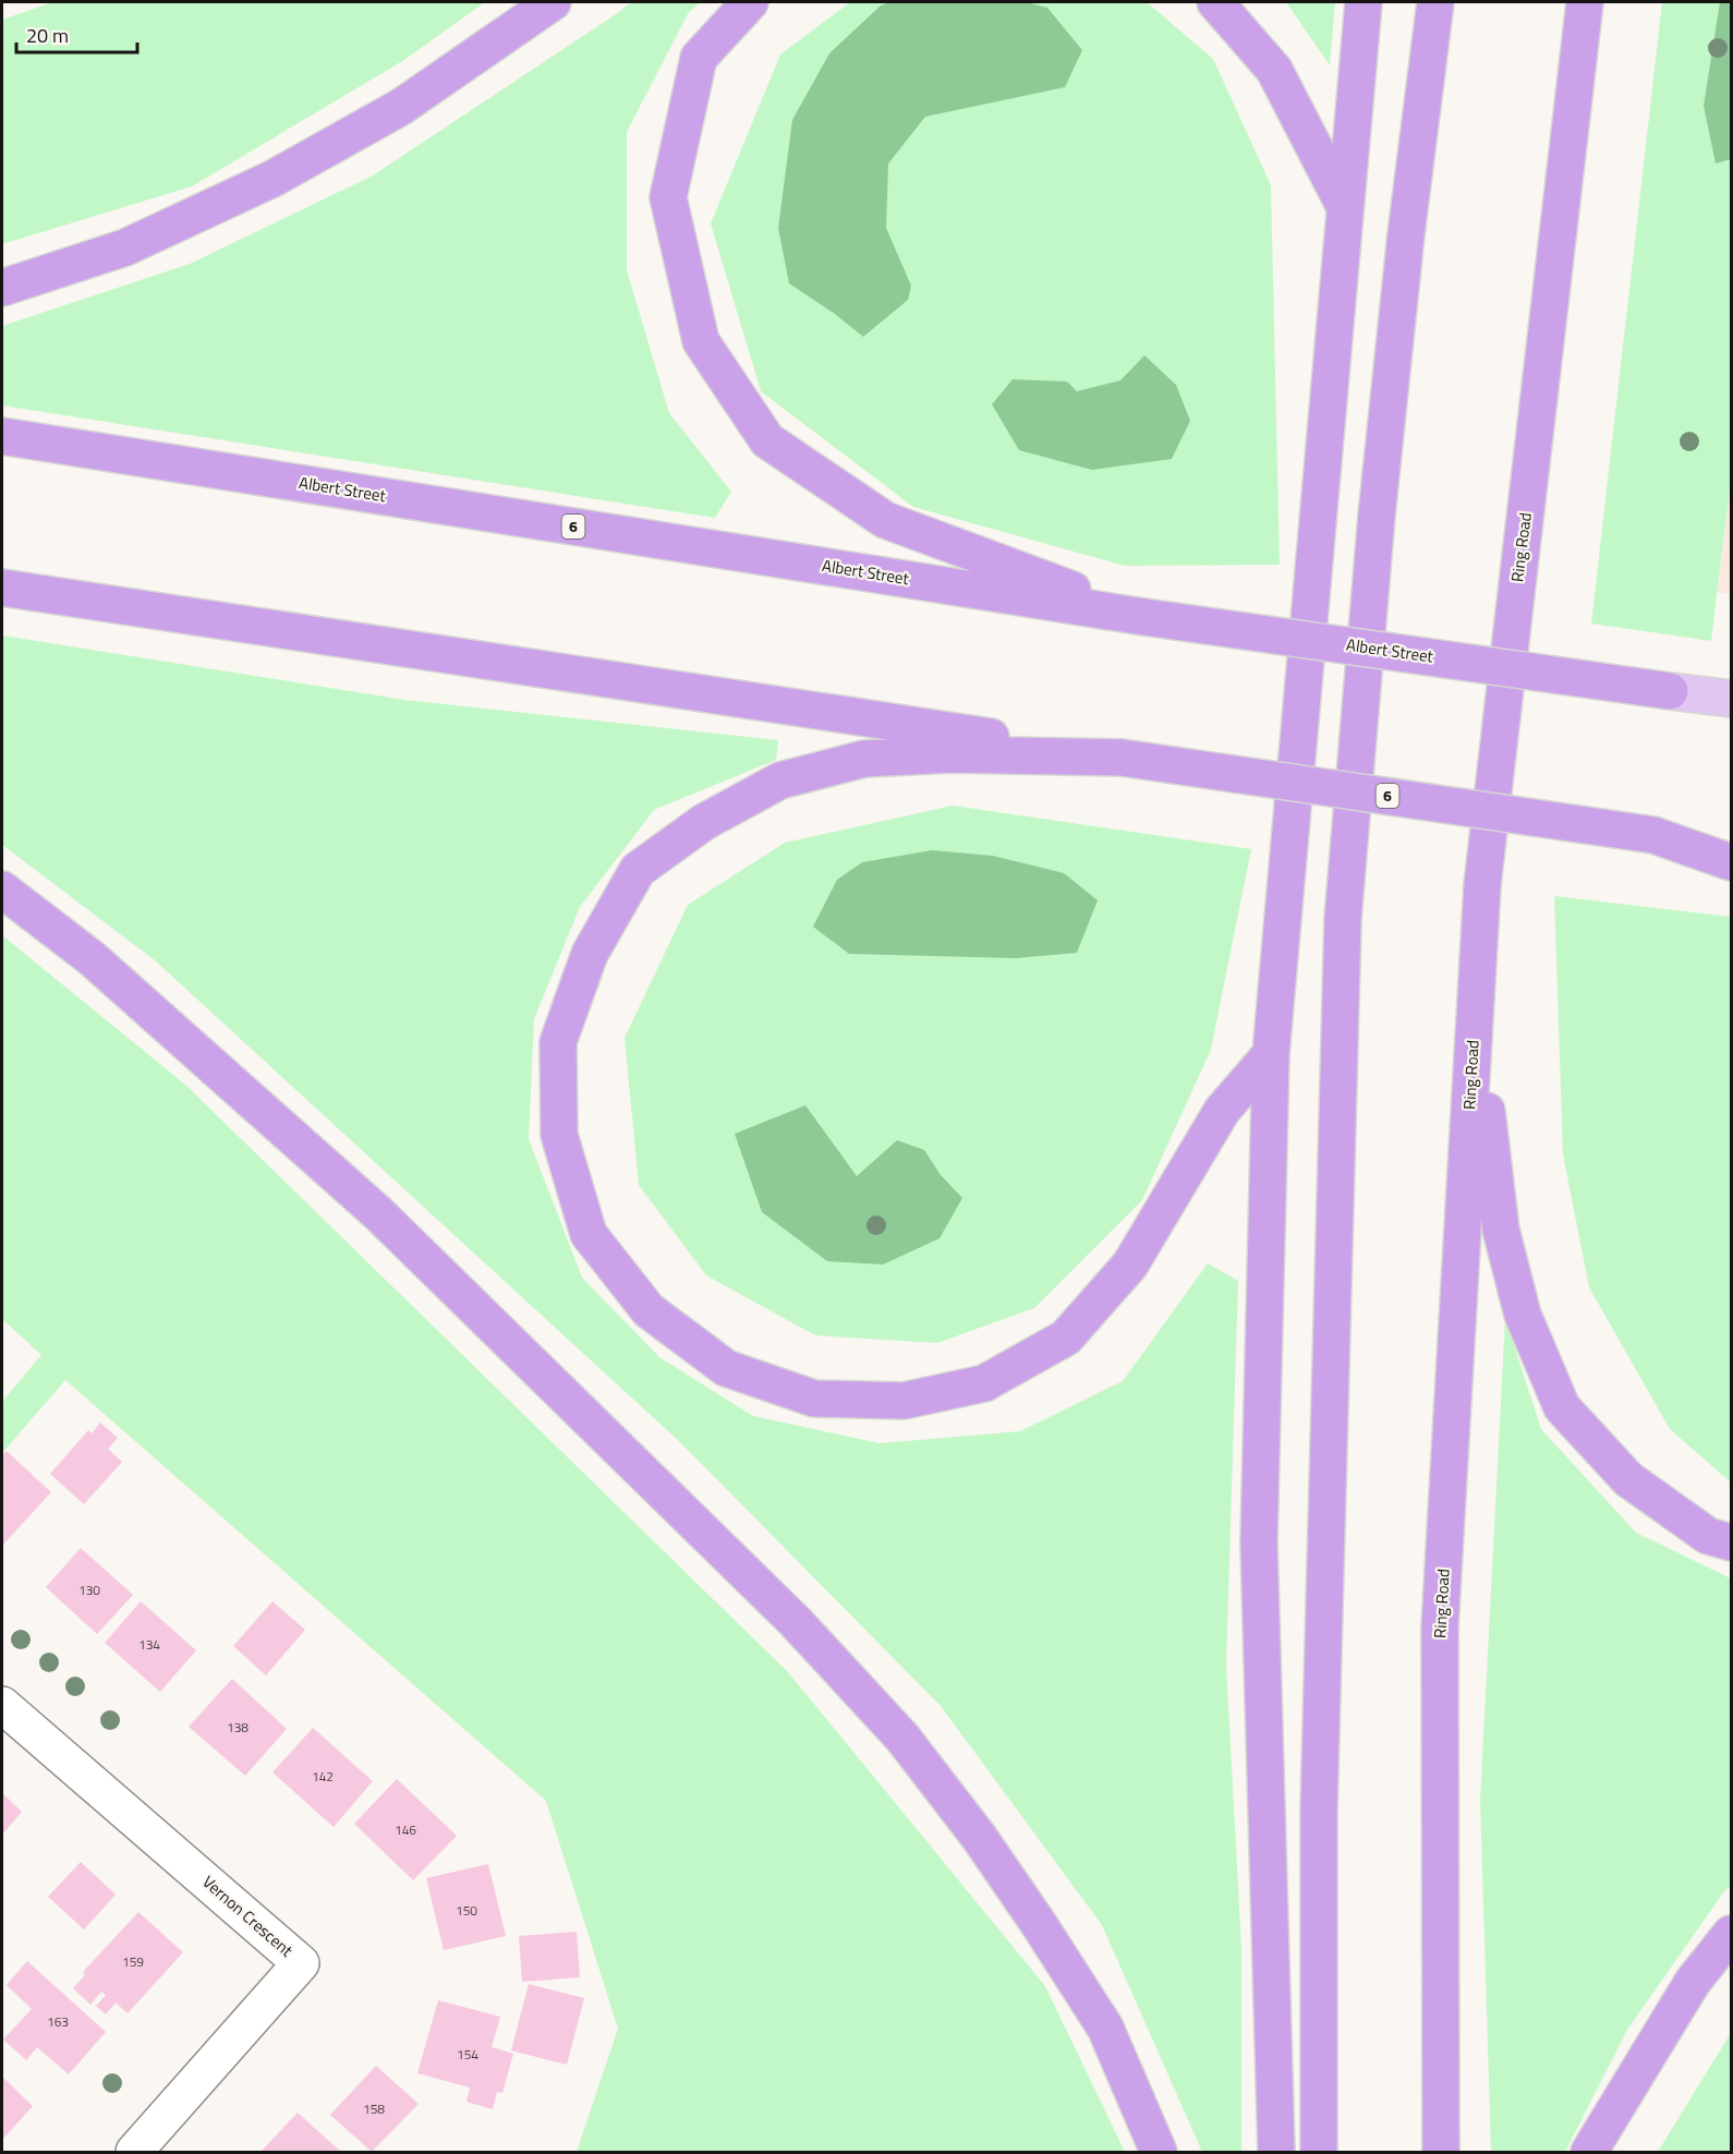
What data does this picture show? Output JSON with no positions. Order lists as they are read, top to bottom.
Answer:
{
  "streets": {
    "highway": ["Albert Street", "6", "Ring Road"],
    "street": ["Vernon Crescent"]
  },
  "house_numbers": [
    "130",
    "134",
    "138",
    "142",
    "146",
    "150",
    "159",
    "163",
    "154",
    "158"
  ],
  "scale_bar": "20 m"
}
